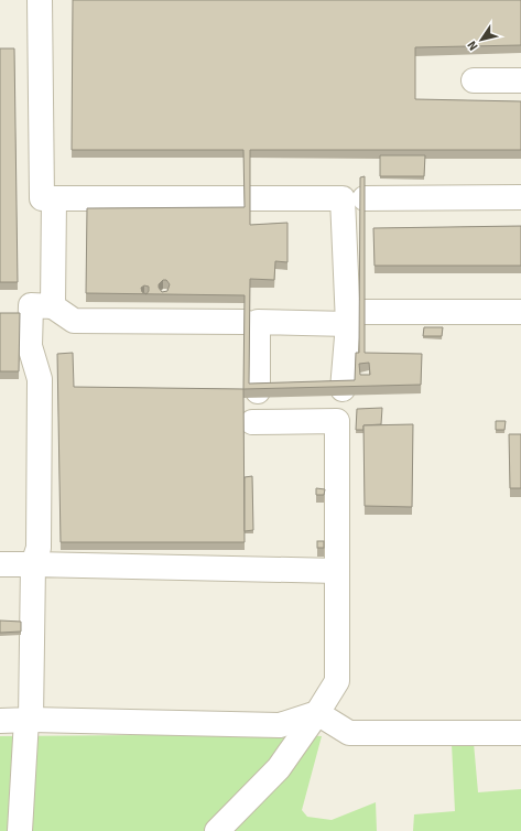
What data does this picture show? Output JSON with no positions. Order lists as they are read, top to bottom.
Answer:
{
  "north": "bottom left"
}
